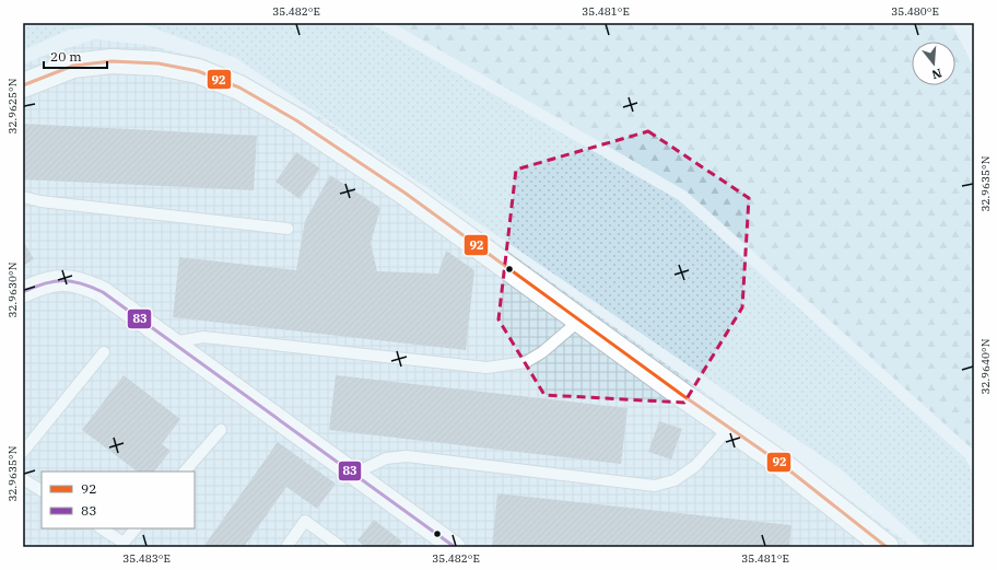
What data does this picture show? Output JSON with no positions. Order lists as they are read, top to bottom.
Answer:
{
  "lines": ["transit line 92", "transit line 83"],
  "legend": ["92", "83"],
  "scale_bar": "20 m",
  "north": "bottom",
  "coordinates": [
    "35.482°E",
    "35.481°E",
    "35.480°E",
    "32.9625°N",
    "32.9635°N",
    "32.9630°N",
    "32.9640°N",
    "35.483°E"
  ]
}
